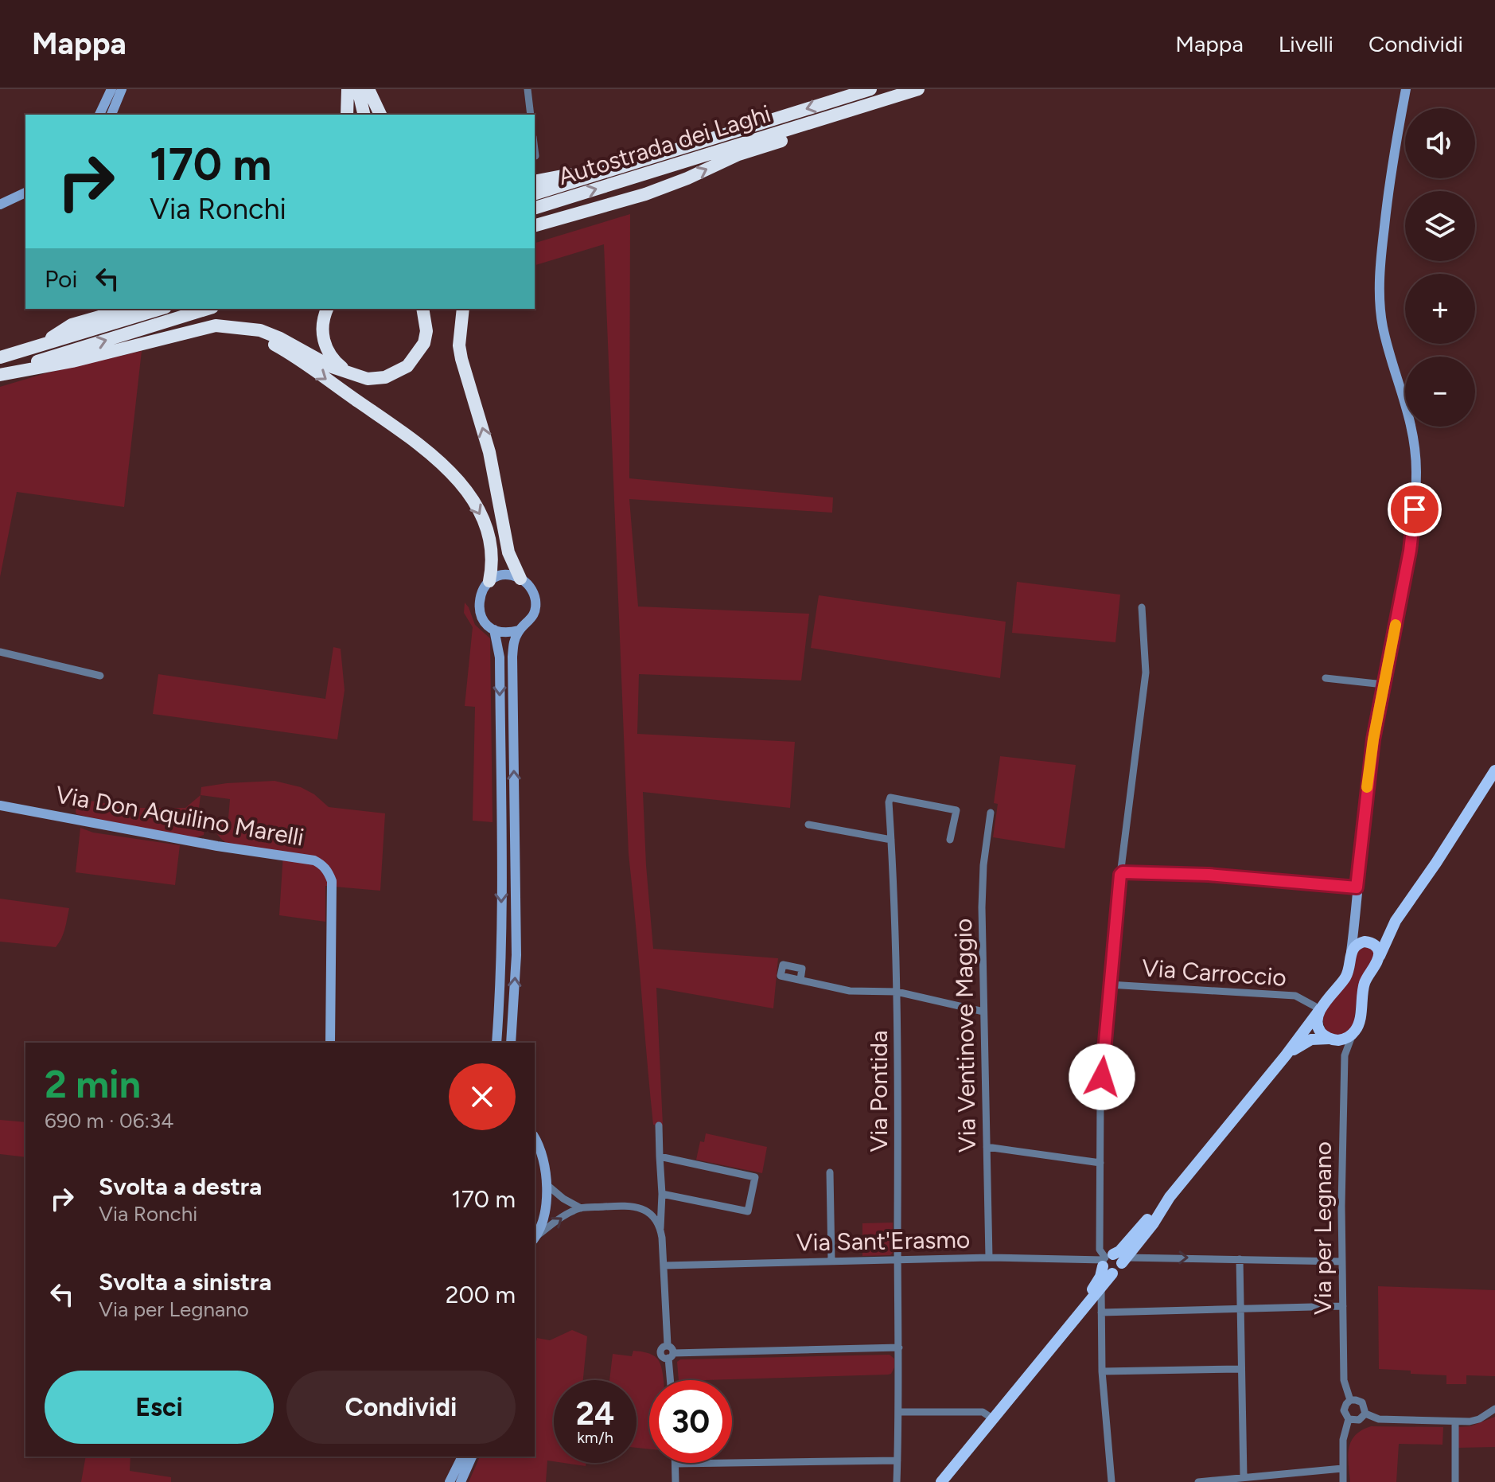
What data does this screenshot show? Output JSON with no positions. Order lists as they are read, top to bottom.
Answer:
{
  "streets": {
    "highway": ["Autostrada dei Laghi"],
    "street": [
      "Via Don Aquilino Marelli",
      "Via Carroccio",
      "Via Ventinove Maggio",
      "Via Pontida",
      "Via per Legnano",
      "Via Sant'Erasmo"
    ]
  },
  "crossings": [
    ["Via Ventinove Maggio", "Via Sant'Erasmo"],
    ["Via Pontida", "Via Sant'Erasmo"],
    ["Via per Legnano", "Via Sant'Erasmo"]
  ],
  "page": {
    "header": "Mappa",
    "nav": ["Mappa", "Livelli", "Condividi"],
    "map_buttons": ["+", "−"],
    "turn": ["170 m", "Via Ronchi"],
    "then": "Poi",
    "heading": ["2 min", "690 m · 06:34"],
    "list": [
      {
        "name": "Svolta a destra",
        "note": "Via Ronchi",
        "value": "170 m"
      },
      {
        "name": "Svolta a sinistra",
        "note": "Via per Legnano",
        "value": "200 m"
      }
    ],
    "buttons": ["Esci", "Condividi"],
    "speed": "24 km/h",
    "limit": "30"
  }
}
